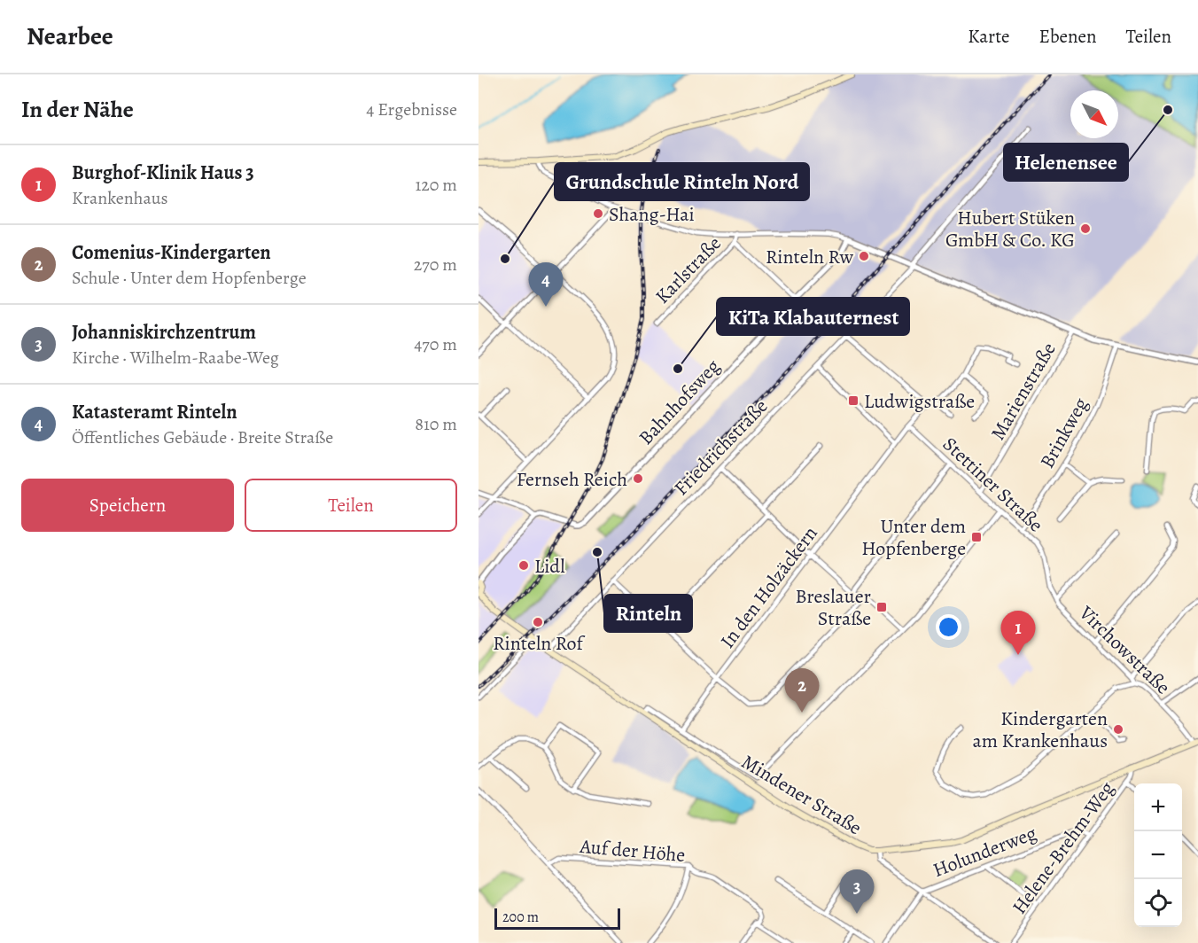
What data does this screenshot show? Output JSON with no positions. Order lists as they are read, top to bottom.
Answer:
{
  "streets": {
    "main road": ["Mindener Straße"],
    "street": [
      "Karlstraße",
      "Marienstraße",
      "Bahnhofsweg",
      "Brinkweg",
      "Friedrichstraße",
      "Stettiner Straße",
      "In den Holzäckern",
      "Virchowstraße",
      "Helene-Brehm-Weg",
      "Auf der Höhe",
      "Holunderweg"
    ]
  },
  "crossings": [
    ["Marienstraße", "Stettiner Straße"],
    ["Brinkweg", "Stettiner Straße"],
    ["Friedrichstraße", "Mindener Straße"],
    ["Stettiner Straße", "In den Holzäckern"],
    ["Stettiner Straße", "Virchowstraße"],
    ["Virchowstraße", "Mindener Straße"],
    ["Mindener Straße", "Helene-Brehm-Weg"],
    ["Helene-Brehm-Weg", "Holunderweg"]
  ],
  "places": {
    "other": [
      "Helenensee",
      "Shang-Hai",
      "Hubert Stüken GmbH & Co. KG",
      "Rinteln Rw",
      "Grundschule Rinteln Nord",
      "KiTa Klabauternest",
      "Fernseh Reich",
      "Rinteln",
      "Lidl",
      "Rinteln Rof",
      "Kindergarten am Krankenhaus"
    ],
    "transit": ["Ludwigstraße", "Unter dem Hopfenberge", "Breslauer Straße"]
  },
  "scale_bar": "200 m",
  "north": "bottom right",
  "page": {
    "header": "Nearbee",
    "nav": ["Karte", "Ebenen", "Teilen"],
    "heading": ["In der Nähe", "4 Ergebnisse"],
    "list": [
      {
        "mark": "1",
        "name": "Burghof-Klinik Haus 3",
        "note": "Krankenhaus",
        "value": "120 m"
      },
      {
        "mark": "2",
        "name": "Comenius-Kindergarten",
        "note": "Schule · Unter dem Hopfenberge",
        "value": "270 m"
      },
      {
        "mark": "3",
        "name": "Johanniskirchzentrum",
        "note": "Kirche · Wilhelm-Raabe-Weg",
        "value": "470 m"
      },
      {
        "mark": "4",
        "name": "Katasteramt Rinteln",
        "note": "Öffentliches Gebäude · Breite Straße",
        "value": "810 m"
      }
    ],
    "pins": [
      "4",
      "1",
      "2",
      "3"
    ],
    "buttons": ["Speichern", "Teilen"],
    "map_buttons": ["+", "−"],
    "scale": "200 m"
  }
}
